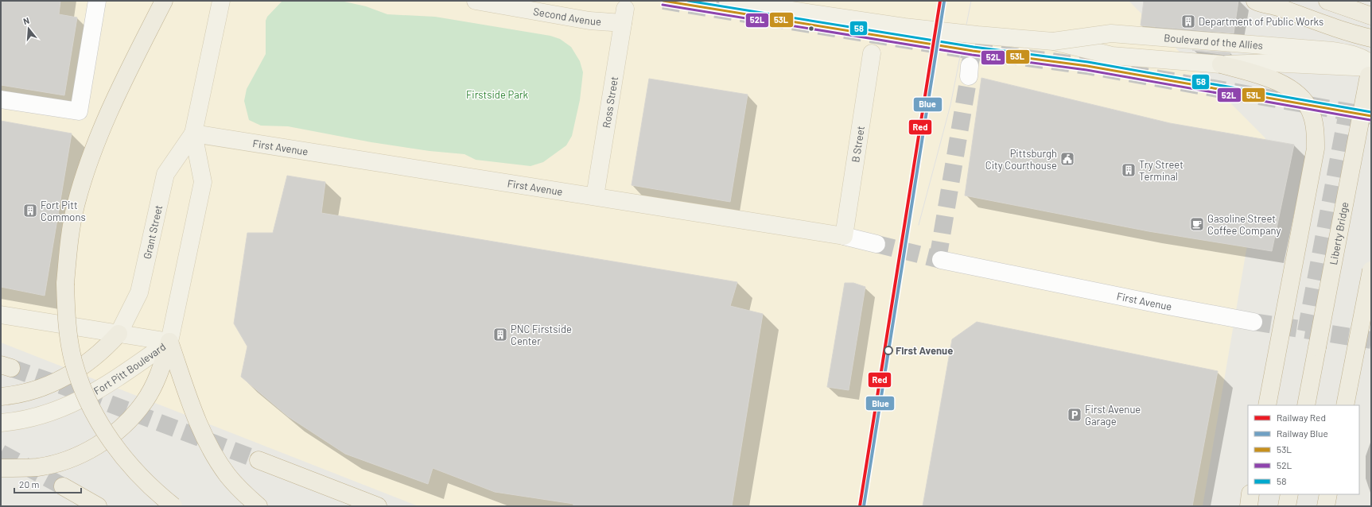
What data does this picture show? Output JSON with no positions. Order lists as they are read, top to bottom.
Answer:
{
  "streets": {
    "highway": ["Liberty Bridge"],
    "main road": [
      "Second Avenue",
      "Boulevard of the Allies",
      "Ross Street",
      "B Street",
      "First Avenue",
      "Grant Street",
      "Fort Pitt Boulevard"
    ]
  },
  "crossings": [
    ["Second Avenue", "Ross Street"],
    ["Boulevard of the Allies", "Liberty Bridge"],
    ["Ross Street", "First Avenue"],
    ["B Street", "First Avenue"],
    ["First Avenue", "Grant Street"],
    ["Grant Street", "Fort Pitt Boulevard"]
  ],
  "parks": ["Firstside Park"],
  "places": {
    "building": [
      "Department of Public Works",
      "Try Street Terminal",
      "Fort Pitt Commons",
      "PNC Firstside Center"
    ],
    "public building": ["Pittsburgh City Courthouse"],
    "cafe": ["Gasoline Street Coffee Company"],
    "other": ["First Avenue"],
    "parking": ["First Avenue Garage"]
  },
  "lines": [
    "rail line Red",
    "transit line 53L",
    "transit line 58",
    "rail line Blue",
    "transit line 52L"
  ],
  "legend": [
    "Railway Red",
    "Railway Blue",
    "53L",
    "52L",
    "58"
  ],
  "scale_bar": "20 m",
  "north": "top"
}
